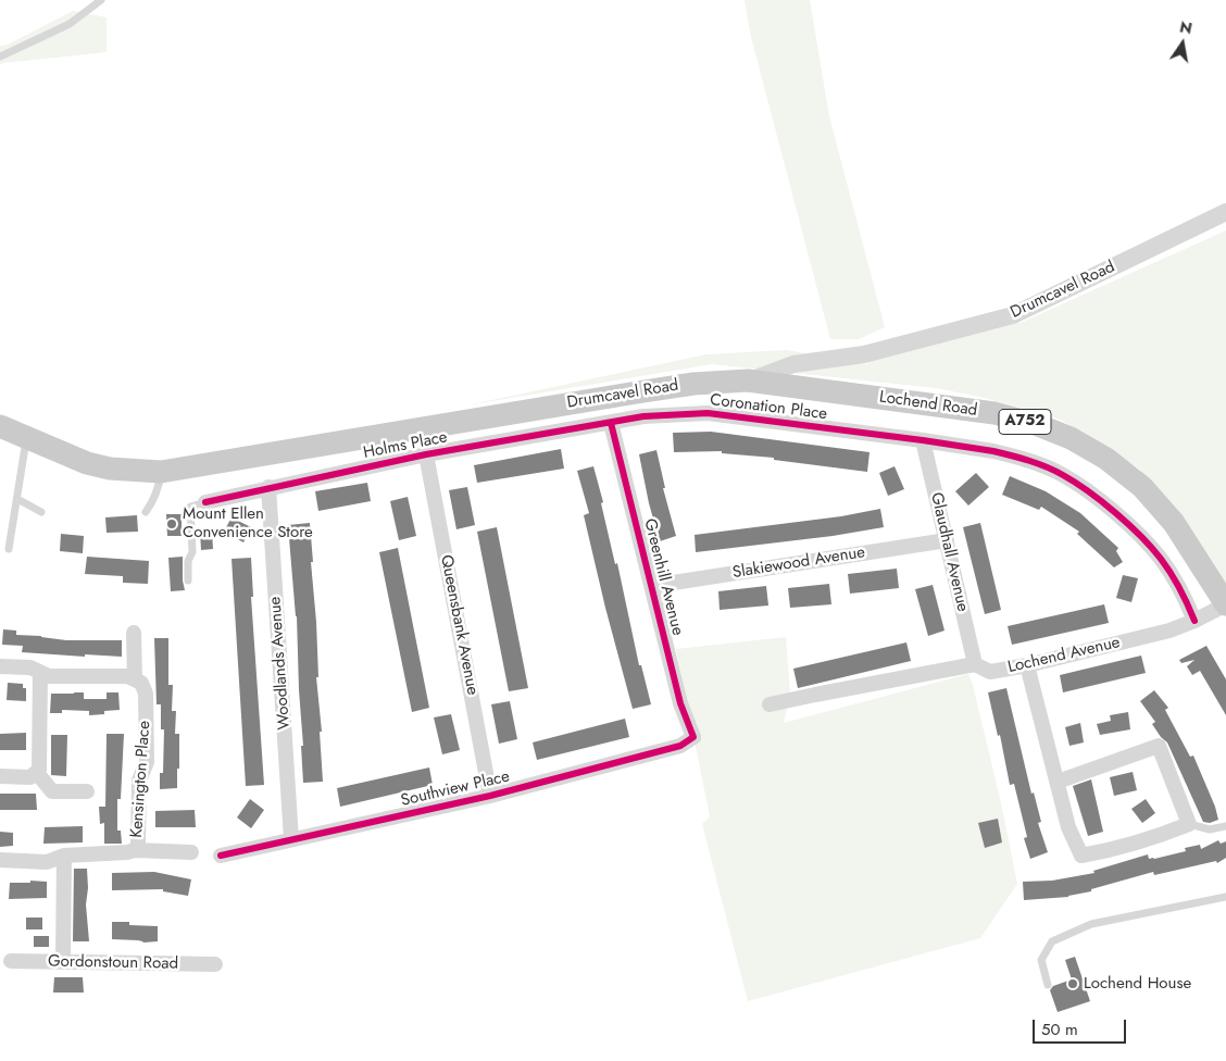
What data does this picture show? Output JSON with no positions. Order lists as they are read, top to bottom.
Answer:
{
  "streets": {
    "main road": ["Drumcavel Road", "Lochend Road", "A752"],
    "street": [
      "Coronation Place",
      "Holms Place",
      "Glaudhall Avenue",
      "Slakiewood Avenue",
      "Greenhill Avenue",
      "Queensbank Avenue",
      "Lochend Avenue",
      "Woodlands Avenue",
      "Kensington Place",
      "Southview Place",
      "Gordonstoun Road"
    ]
  },
  "crossings": [
    ["Drumcavel Road", "Lochend Road"],
    ["Lochend Road", "Lochend Avenue"],
    ["Coronation Place", "Holms Place"],
    ["Coronation Place", "Glaudhall Avenue"],
    ["Coronation Place", "Greenhill Avenue"],
    ["Coronation Place", "Lochend Avenue"],
    ["Holms Place", "Greenhill Avenue"],
    ["Holms Place", "Queensbank Avenue"],
    ["Holms Place", "Woodlands Avenue"],
    ["Glaudhall Avenue", "Slakiewood Avenue"],
    ["Glaudhall Avenue", "Lochend Avenue"],
    ["Slakiewood Avenue", "Greenhill Avenue"],
    ["Greenhill Avenue", "Southview Place"],
    ["Queensbank Avenue", "Southview Place"],
    ["Woodlands Avenue", "Southview Place"]
  ],
  "places": ["Mount Ellen Convenience Store", "Lochend House"],
  "scale_bar": "50 m",
  "north": "top"
}
